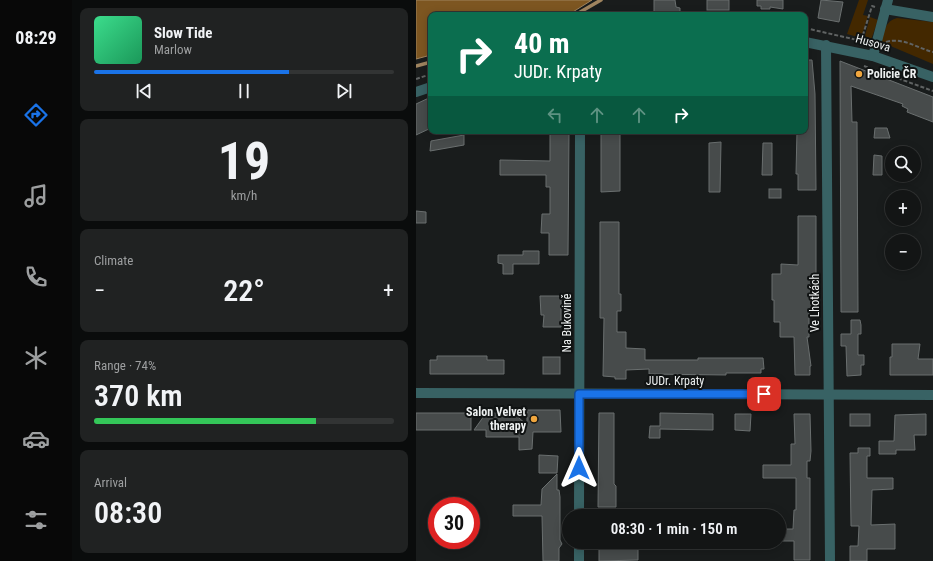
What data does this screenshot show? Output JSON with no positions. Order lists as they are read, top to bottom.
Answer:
{
  "streets": {
    "street": [
      "Husova",
      "Ve Lhotkách",
      "Na Bukovině",
      "JUDr. Krpaty"
    ]
  },
  "crossings": [
    ["Husova", "Ve Lhotkách"],
    ["Ve Lhotkách", "JUDr. Krpaty"],
    ["Na Bukovině", "JUDr. Krpaty"]
  ],
  "places": ["Policie ČR", "Salon Velvet therapy"],
  "page": {
    "tabs": "08:29",
    "turn": ["40 m", "JUDr. Krpaty"],
    "song": ["Slow Tide", "Marlow"],
    "tile": [
      ["19", "km/h"],
      "Climate",
      ["Range · 74%", "370 km"],
      ["Arrival", "08:30"]
    ],
    "map_buttons": ["+", "−"],
    "heat": ["−", "22°", "+"],
    "limit": "30",
    "trip": "08:30 · 1 min · 150 m"
  }
}
